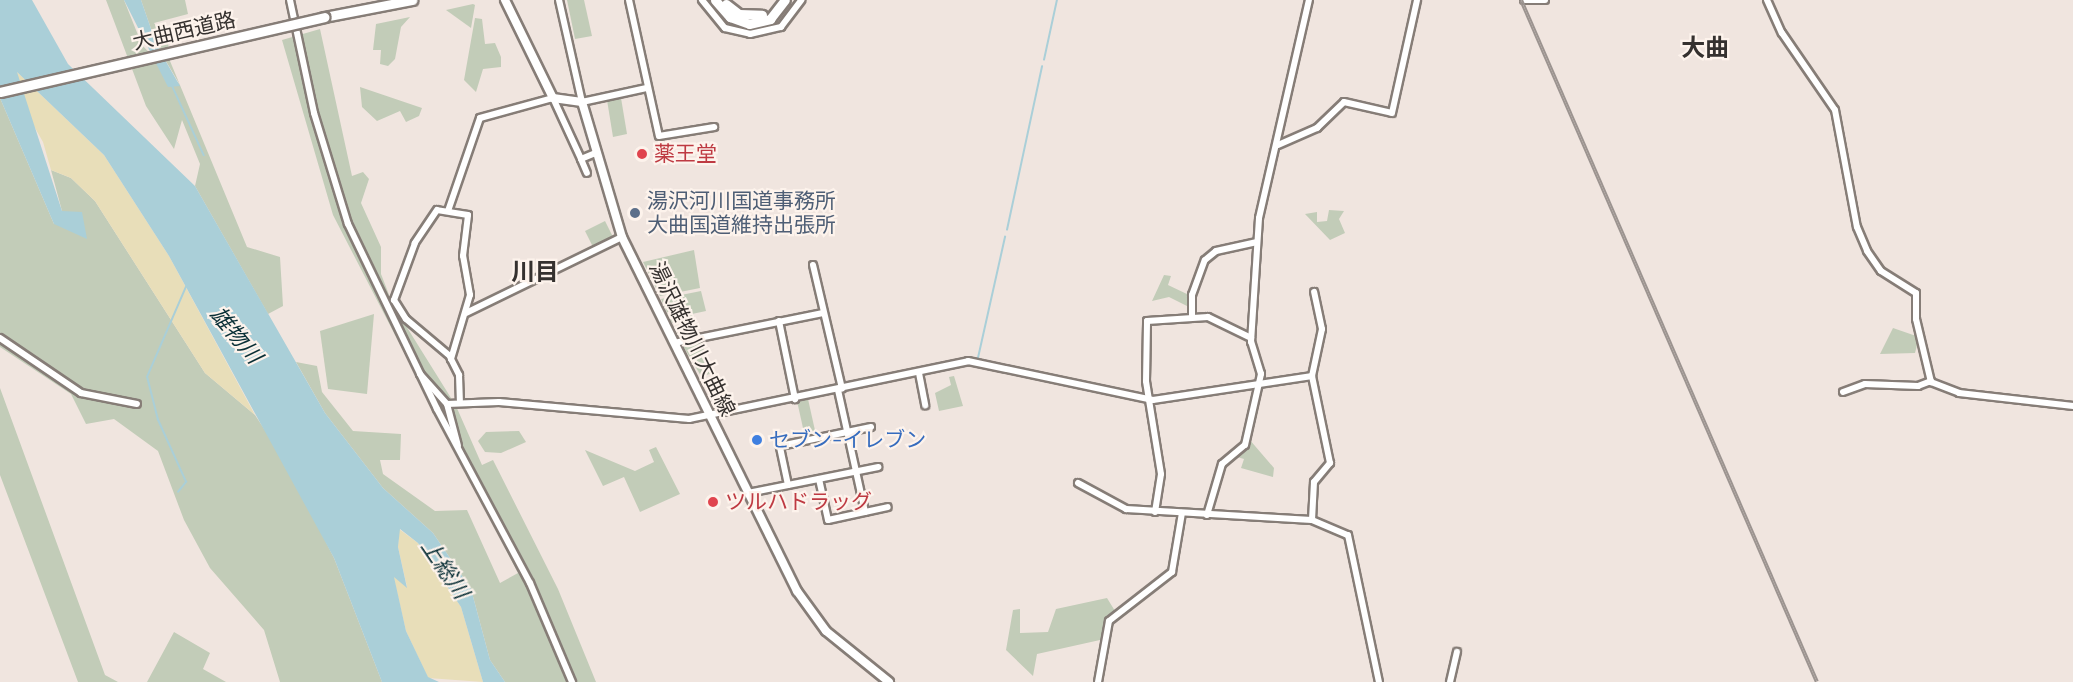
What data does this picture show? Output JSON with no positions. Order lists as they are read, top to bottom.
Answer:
{
  "streets": {
    "highway": ["大曲西道路"],
    "main road": ["湯沢雄物川大曲線"]
  },
  "districts": ["大曲", "川目"],
  "water": ["雄物川", "上総川"],
  "places": [
    "薬王堂",
    "湯沢河川国道事務所 大曲国道維持出張所",
    "セブン-イレブン",
    "ツルハドラッグ"
  ]
}
